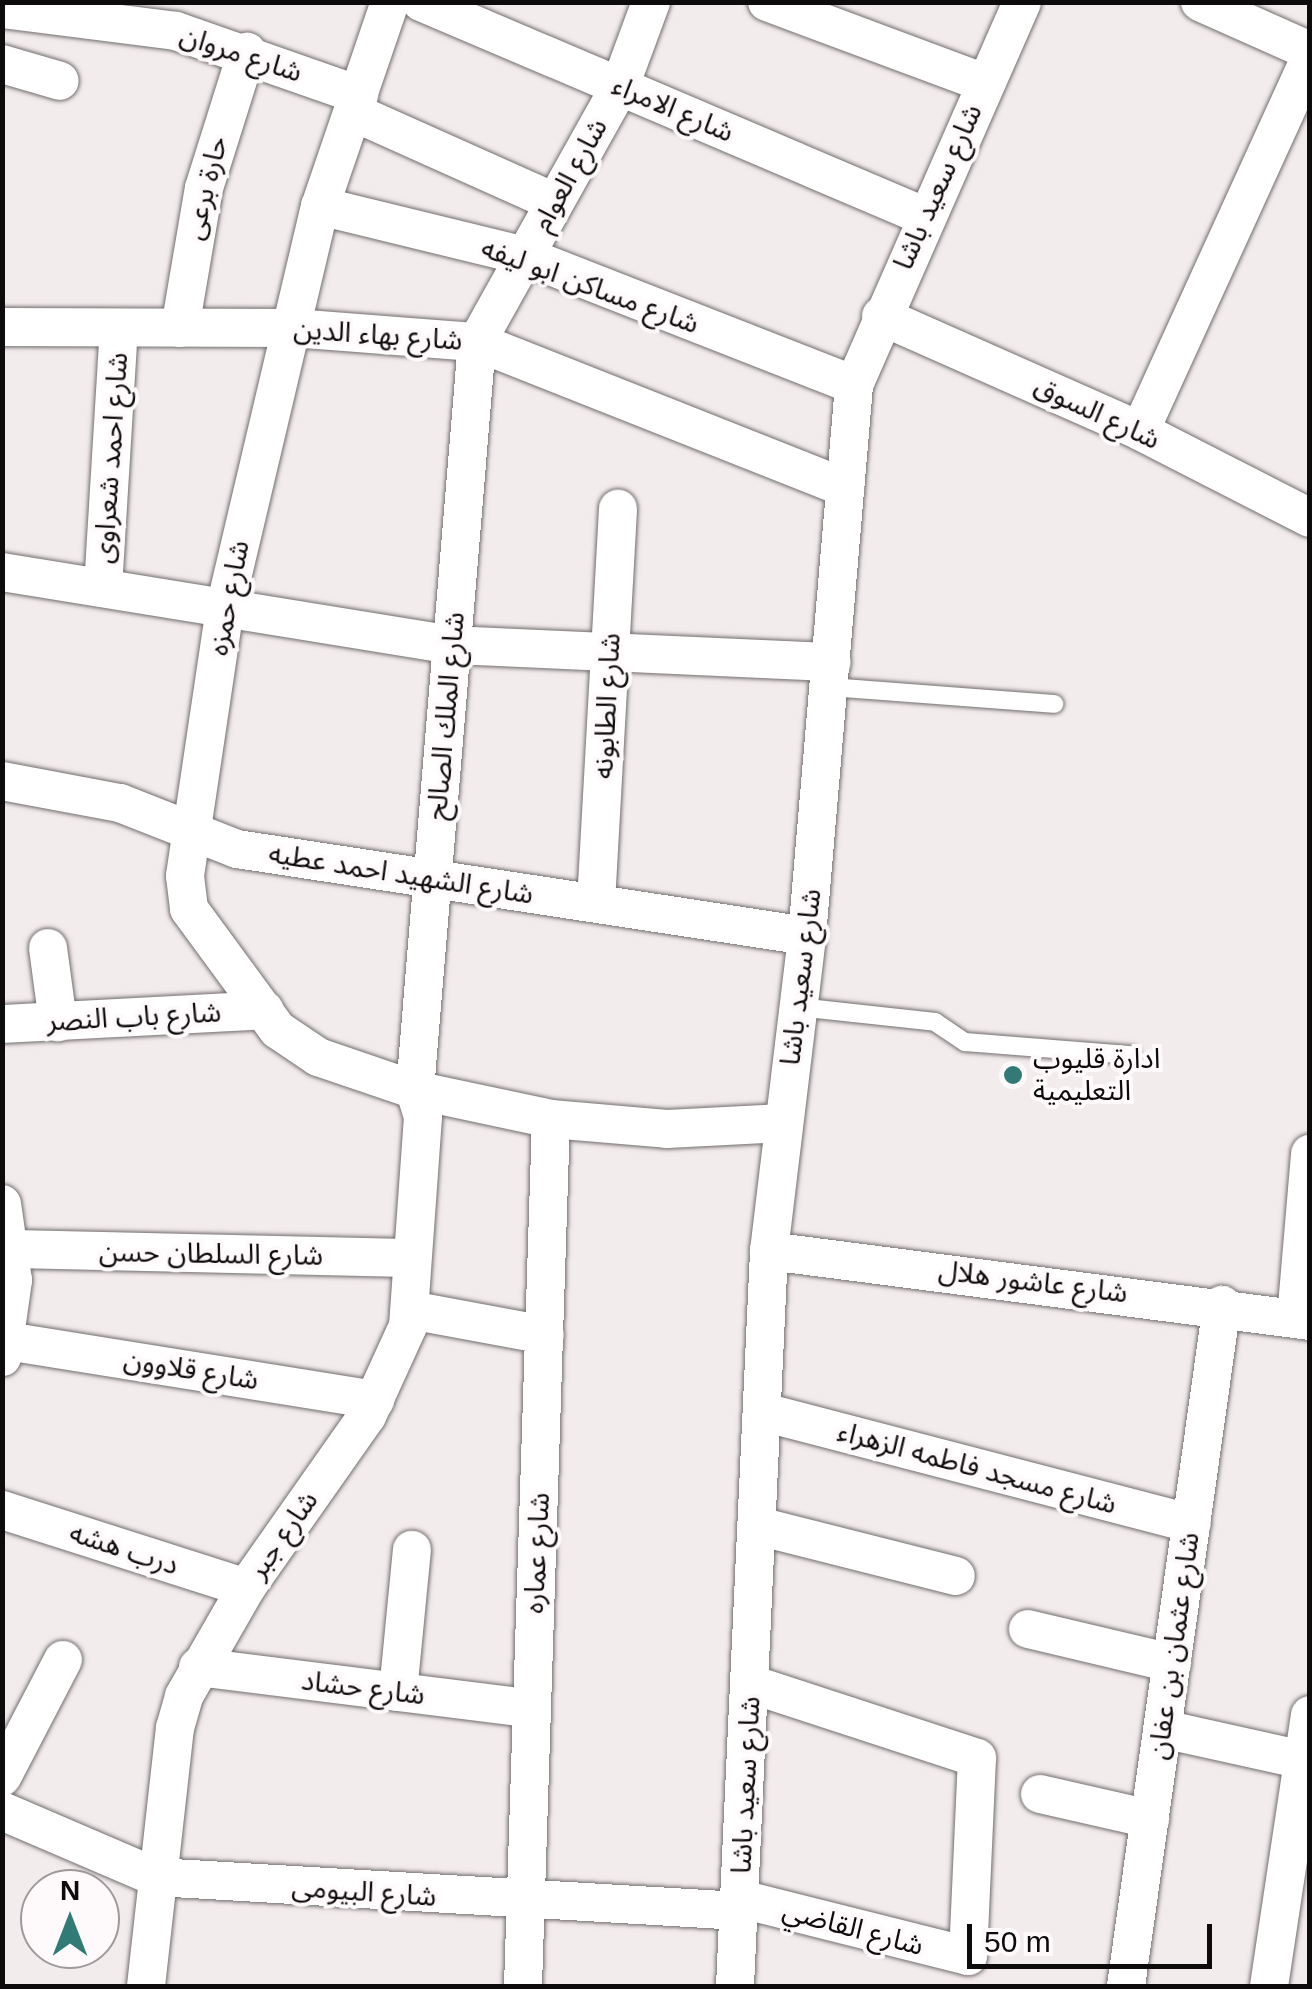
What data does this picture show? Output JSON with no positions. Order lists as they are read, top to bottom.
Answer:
{
  "streets": {
    "street": [
      "شارع مروان",
      "شارع الامراء",
      "شارع العوام",
      "شارع سعيد باشا",
      "حارة برعى",
      "شارع مساكن ابو ليفه",
      "شارع بهاء الدين",
      "شارع السوق",
      "شارع احمد شعراوى",
      "شارع حمزه",
      "شارع الطابونه",
      "شارع الملك الصالح",
      "شارع الشهيد احمد عطيه",
      "شارع باب النصر",
      "شارع السلطان حسن",
      "شارع عاشور هلال",
      "شارع قلاوون",
      "شارع مسجد فاطمه الزهراء",
      "شارع جبر",
      "درب هشه",
      "شارع عماره",
      "شارع عثمان بن عفان",
      "شارع حشاد",
      "شارع البيومى",
      "شارع القاضي"
    ]
  },
  "crossings": [
    ["شارع مروان", "شارع العوام"],
    ["شارع مروان", "حارة برعى"],
    ["شارع مروان", "شارع حمزه"],
    ["شارع الامراء", "شارع العوام"],
    ["شارع الامراء", "شارع سعيد باشا"],
    ["شارع العوام", "شارع مساكن ابو ليفه"],
    ["شارع العوام", "شارع بهاء الدين"],
    ["شارع العوام", "شارع الملك الصالح"],
    ["شارع سعيد باشا", "شارع مساكن ابو ليفه"],
    ["شارع سعيد باشا", "شارع بهاء الدين"],
    ["شارع سعيد باشا", "شارع السوق"],
    ["شارع سعيد باشا", "شارع حمزه"],
    ["شارع سعيد باشا", "شارع الشهيد احمد عطيه"],
    ["شارع سعيد باشا", "شارع عاشور هلال"],
    ["شارع سعيد باشا", "شارع مسجد فاطمه الزهراء"],
    ["شارع سعيد باشا", "شارع البيومى"],
    ["شارع سعيد باشا", "شارع القاضي"],
    ["حارة برعى", "شارع بهاء الدين"],
    ["شارع مساكن ابو ليفه", "شارع حمزه"],
    ["شارع بهاء الدين", "شارع احمد شعراوى"],
    ["شارع بهاء الدين", "شارع حمزه"],
    ["شارع بهاء الدين", "شارع الملك الصالح"],
    ["شارع حمزه", "شارع الملك الصالح"],
    ["شارع حمزه", "شارع الشهيد احمد عطيه"],
    ["شارع حمزه", "شارع باب النصر"],
    ["شارع حمزه", "شارع جبر"],
    ["شارع حمزه", "شارع عماره"],
    ["شارع الطابونه", "شارع الشهيد احمد عطيه"],
    ["شارع الملك الصالح", "شارع الشهيد احمد عطيه"],
    ["شارع الملك الصالح", "شارع جبر"],
    ["شارع السلطان حسن", "شارع جبر"],
    ["شارع عاشور هلال", "شارع عثمان بن عفان"],
    ["شارع قلاوون", "شارع جبر"],
    ["شارع مسجد فاطمه الزهراء", "شارع عثمان بن عفان"],
    ["شارع جبر", "درب هشه"],
    ["شارع جبر", "شارع حشاد"],
    ["شارع جبر", "شارع البيومى"],
    ["شارع عماره", "شارع حشاد"],
    ["شارع عماره", "شارع البيومى"],
    ["شارع البيومى", "شارع القاضي"]
  ],
  "places": ["ادارة قليوب التعليمية"],
  "scale_bar": "50 m",
  "north": "top"
}
